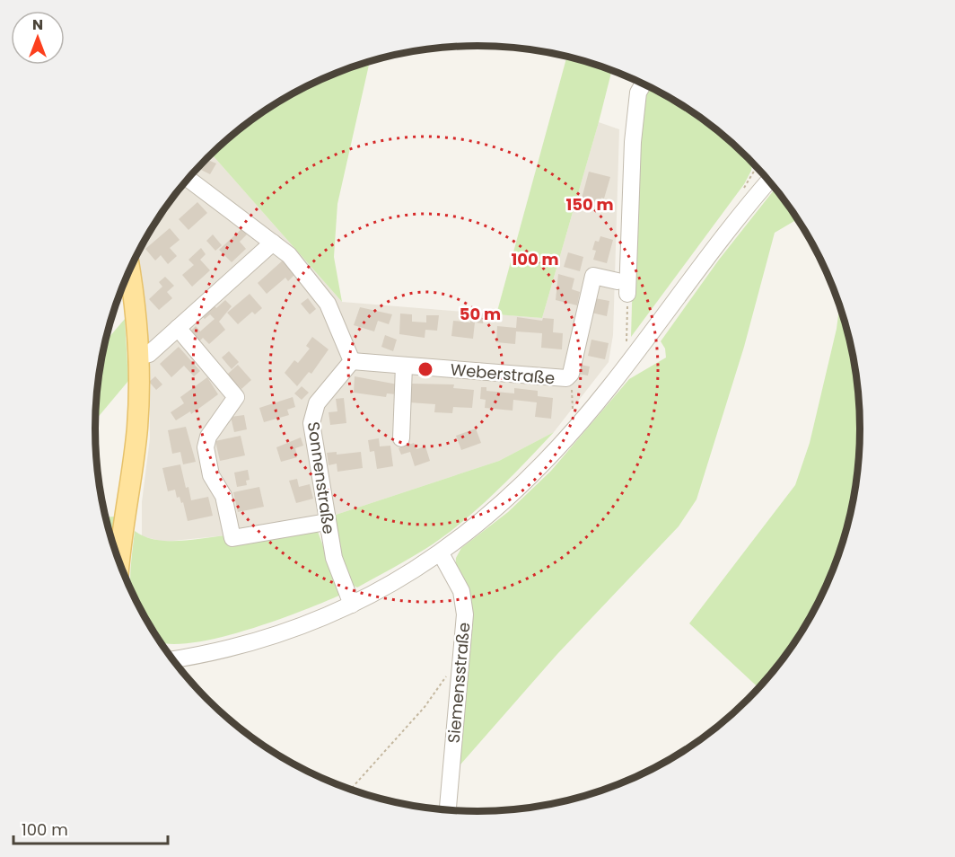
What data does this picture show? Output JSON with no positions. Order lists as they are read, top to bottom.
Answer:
{
  "streets": {
    "street": ["Weberstraße", "Sonnenstraße", "Siemensstraße"]
  },
  "crossings": [
    ["Weberstraße", "Sonnenstraße"]
  ],
  "scale_bar": "100 m",
  "north": "top",
  "rings": ["150 m", "100 m", "50 m"]
}
